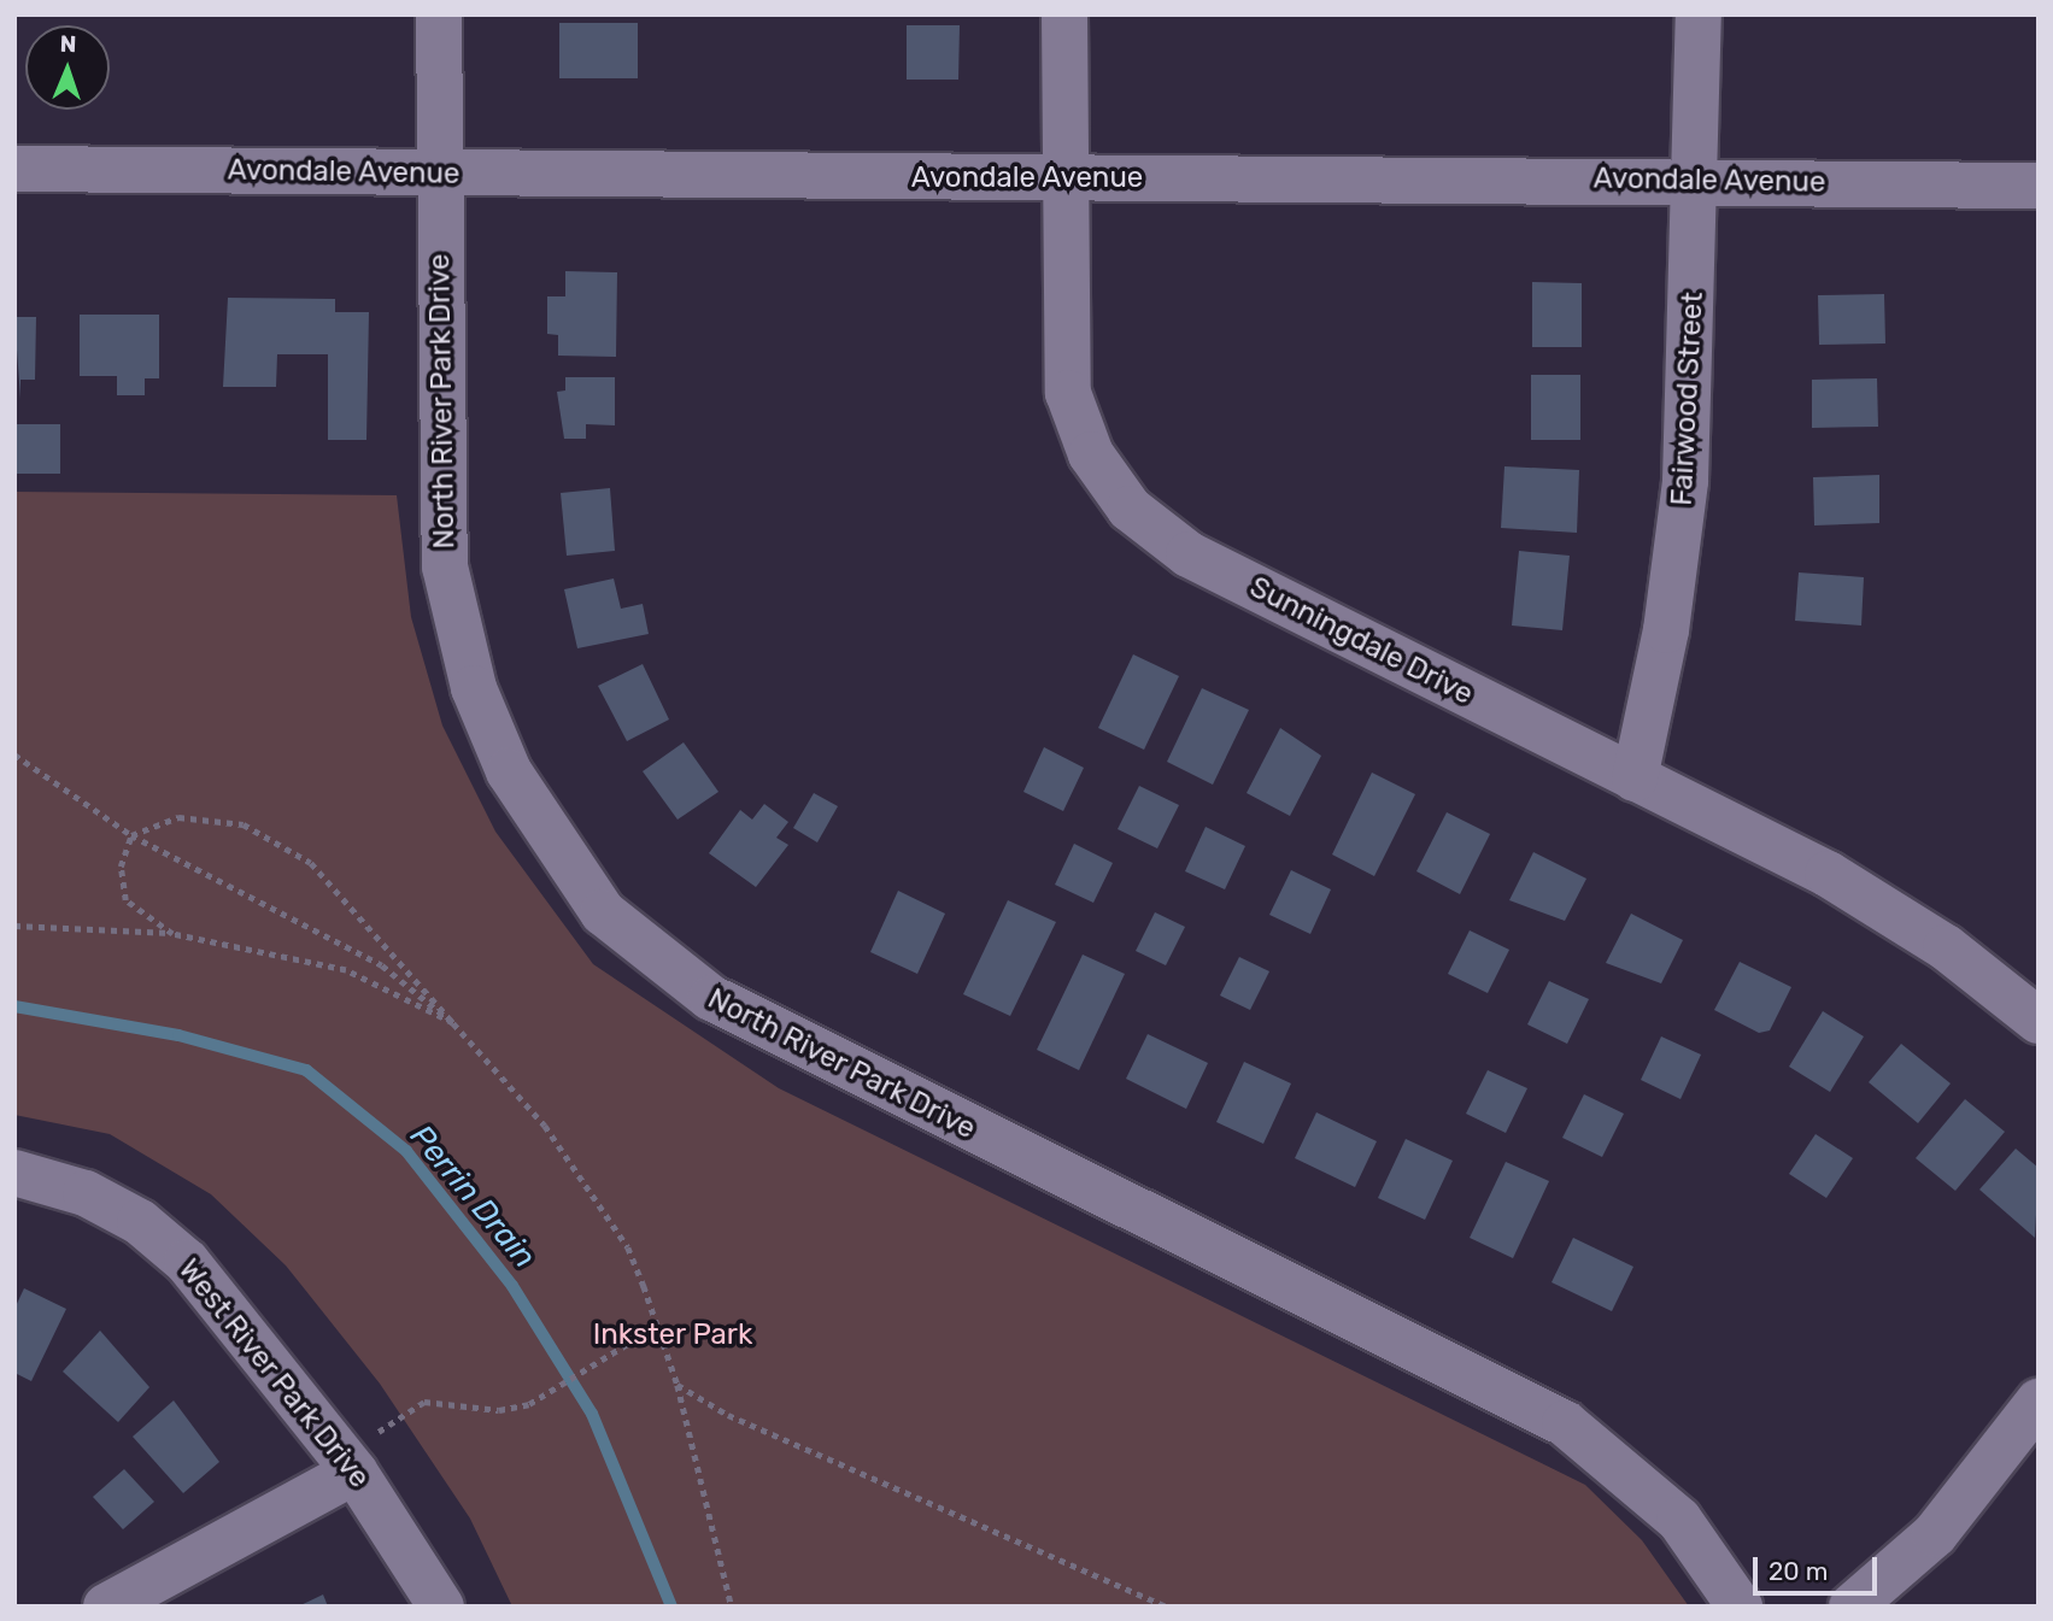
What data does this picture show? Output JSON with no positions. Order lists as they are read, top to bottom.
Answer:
{
  "streets": {
    "street": [
      "Avondale Avenue",
      "Fairwood Street",
      "North River Park Drive",
      "Sunningdale Drive",
      "West River Park Drive"
    ]
  },
  "crossings": [
    ["Avondale Avenue", "Fairwood Street"],
    ["Avondale Avenue", "North River Park Drive"],
    ["Avondale Avenue", "Sunningdale Drive"],
    ["Fairwood Street", "Sunningdale Drive"]
  ],
  "water": ["Perrin Drain"],
  "parks": ["Inkster Park"],
  "scale_bar": "20 m",
  "north": "top"
}
